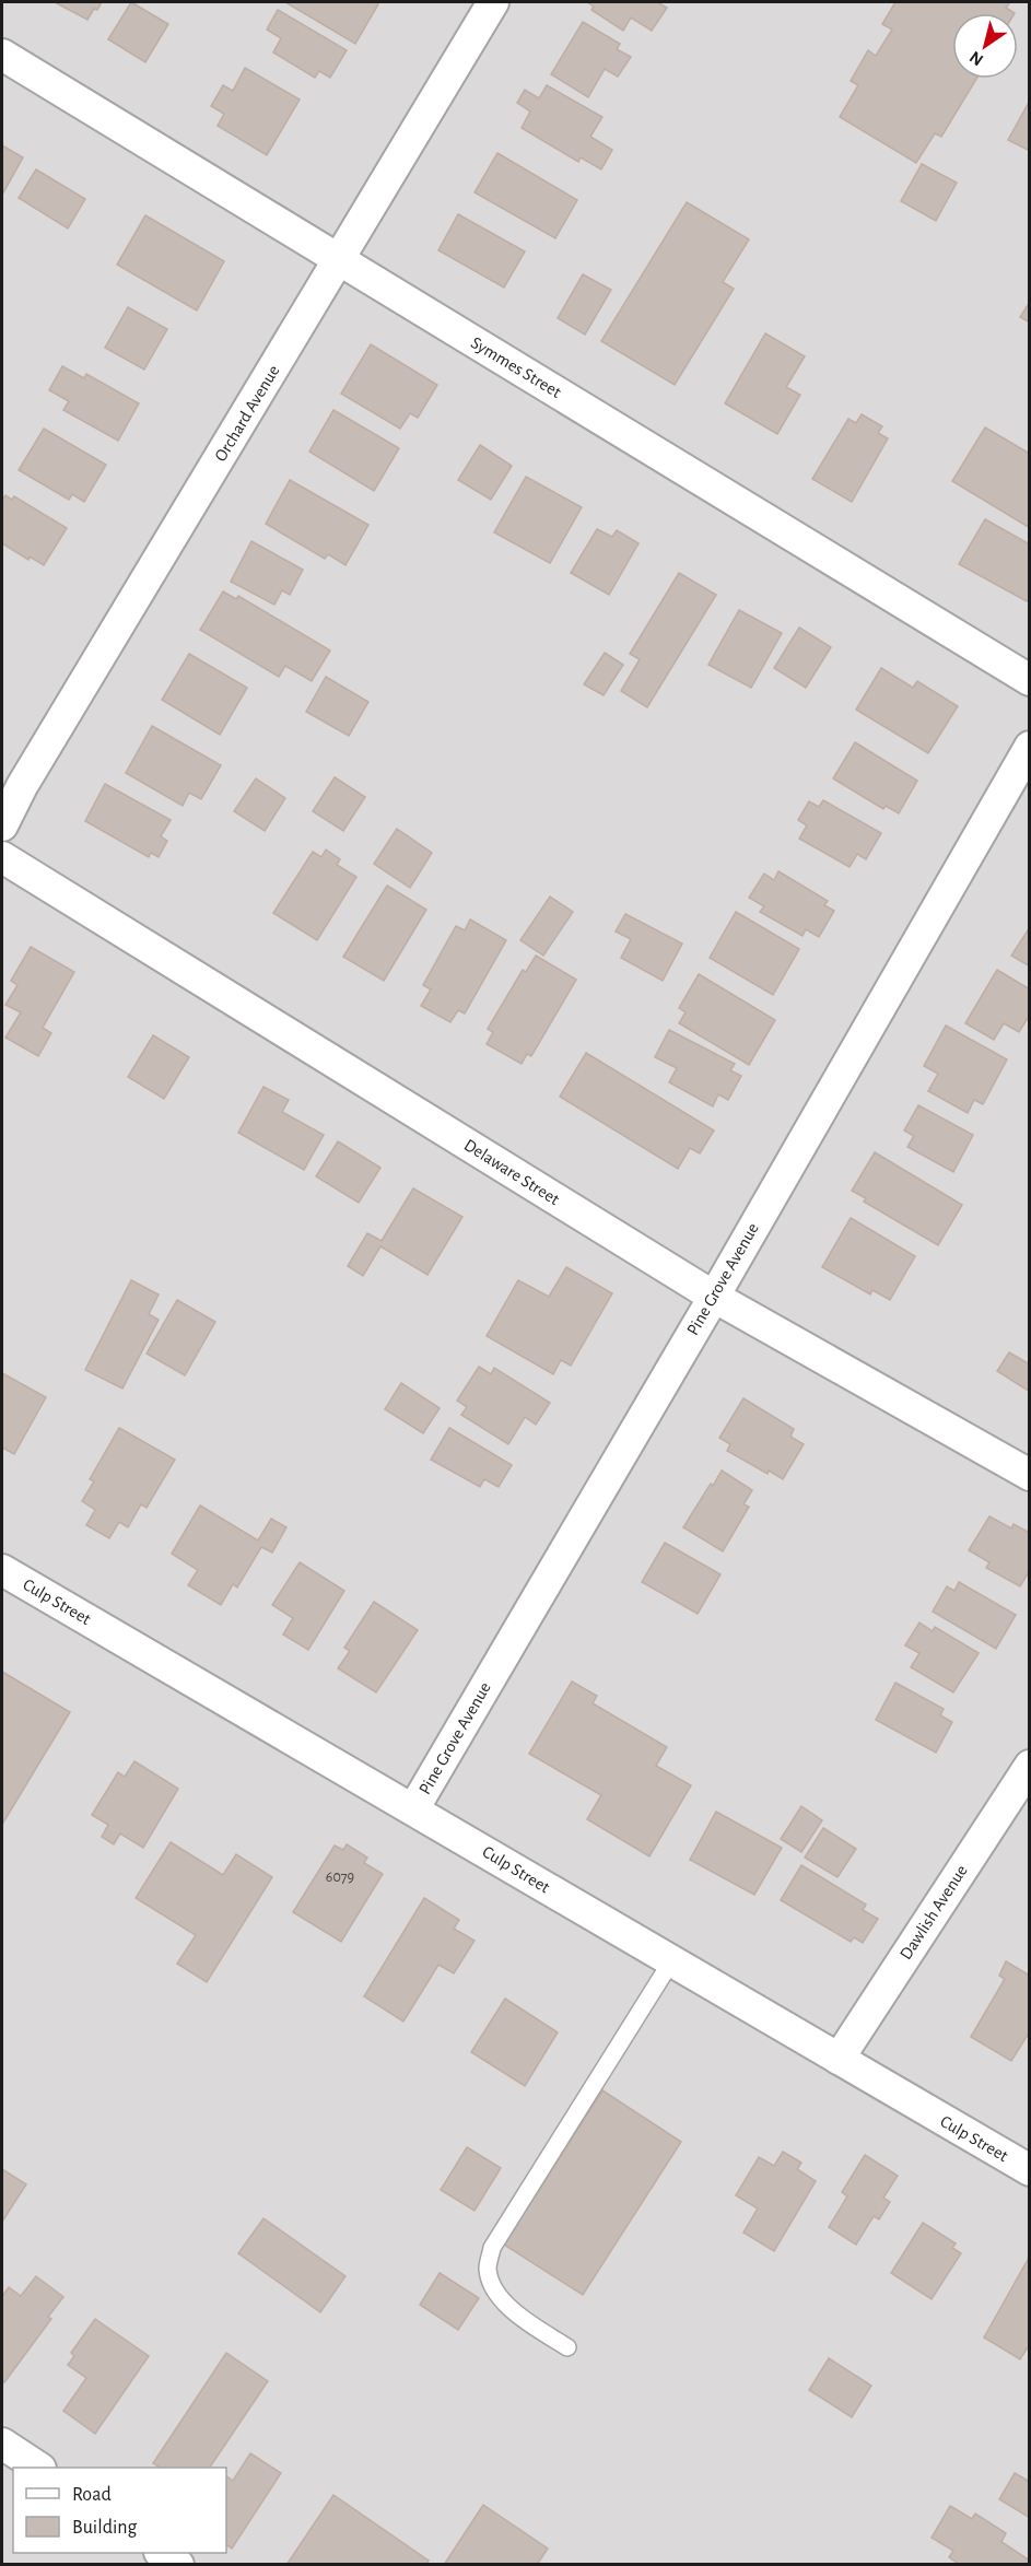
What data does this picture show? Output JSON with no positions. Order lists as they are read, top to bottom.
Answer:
{
  "streets": {
    "street": [
      "Symmes Street",
      "Orchard Avenue",
      "Delaware Street",
      "Pine Grove Avenue",
      "Culp Street",
      "Dawlish Avenue"
    ]
  },
  "crossings": [
    ["Symmes Street", "Orchard Avenue"],
    ["Delaware Street", "Pine Grove Avenue"],
    ["Pine Grove Avenue", "Culp Street"],
    ["Culp Street", "Dawlish Avenue"]
  ],
  "house_numbers": ["6079"],
  "legend": ["Road", "Building"],
  "north": "bottom left"
}
